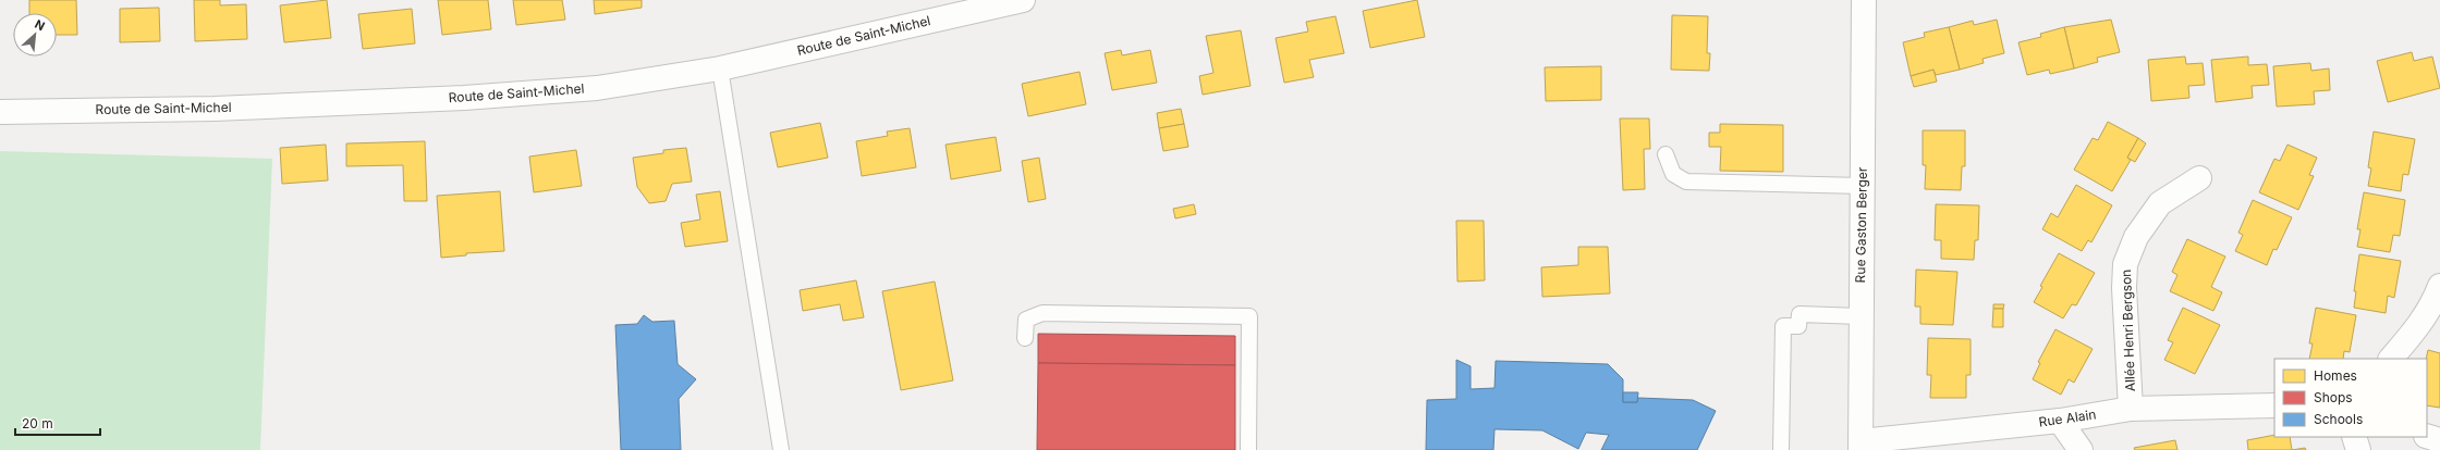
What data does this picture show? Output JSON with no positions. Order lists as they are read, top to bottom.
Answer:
{
  "streets": {
    "street": [
      "Route de Saint-Michel",
      "Rue Gaston Berger",
      "Allée Henri Bergson",
      "Rue Alain"
    ]
  },
  "crossings": [
    ["Rue Gaston Berger", "Rue Alain"],
    ["Allée Henri Bergson", "Rue Alain"]
  ],
  "legend": ["Homes", "Shops", "Schools"],
  "scale_bar": "20 m",
  "north": "top right"
}
